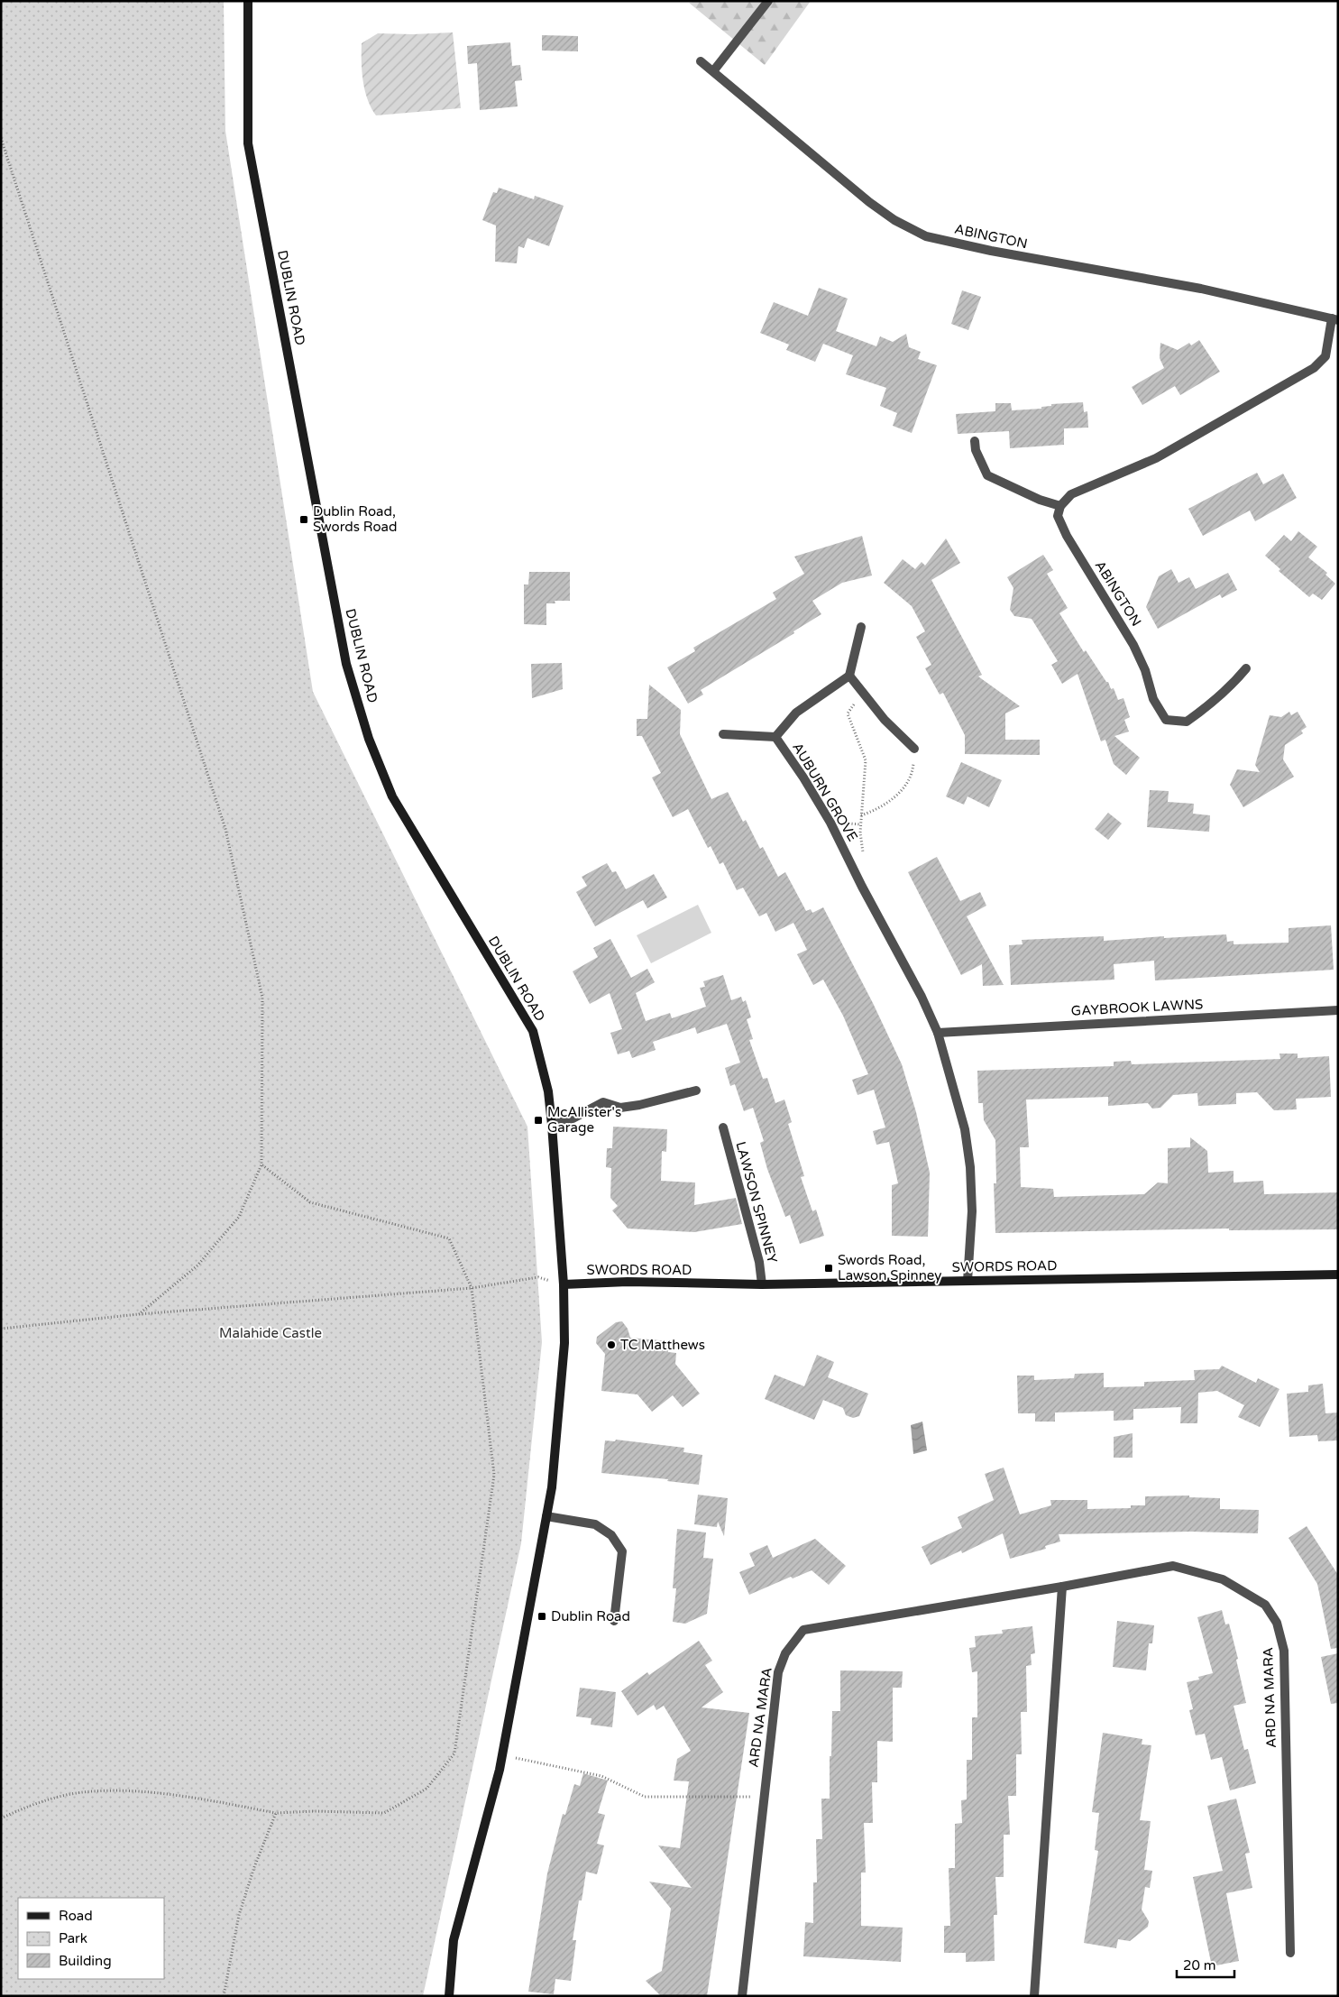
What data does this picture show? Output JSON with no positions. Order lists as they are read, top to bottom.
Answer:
{
  "streets": {
    "main road": ["DUBLIN ROAD", "SWORDS ROAD"],
    "street": [
      "ABINGTON",
      "AUBURN GROVE",
      "GAYBROOK LAWNS",
      "LAWSON SPINNEY",
      "ARD NA MARA"
    ]
  },
  "crossings": [
    ["DUBLIN ROAD", "SWORDS ROAD"],
    ["AUBURN GROVE", "GAYBROOK LAWNS"],
    ["LAWSON SPINNEY", "SWORDS ROAD"]
  ],
  "parks": ["Malahide Castle"],
  "places": {
    "transit": [
      "Dublin Road, Swords Road",
      "McAllister's Garage",
      "Swords Road, Lawson Spinney",
      "Dublin Road"
    ],
    "other": ["TC Matthews"]
  },
  "legend": ["Road", "Park", "Building"],
  "scale_bar": "20 m"
}
